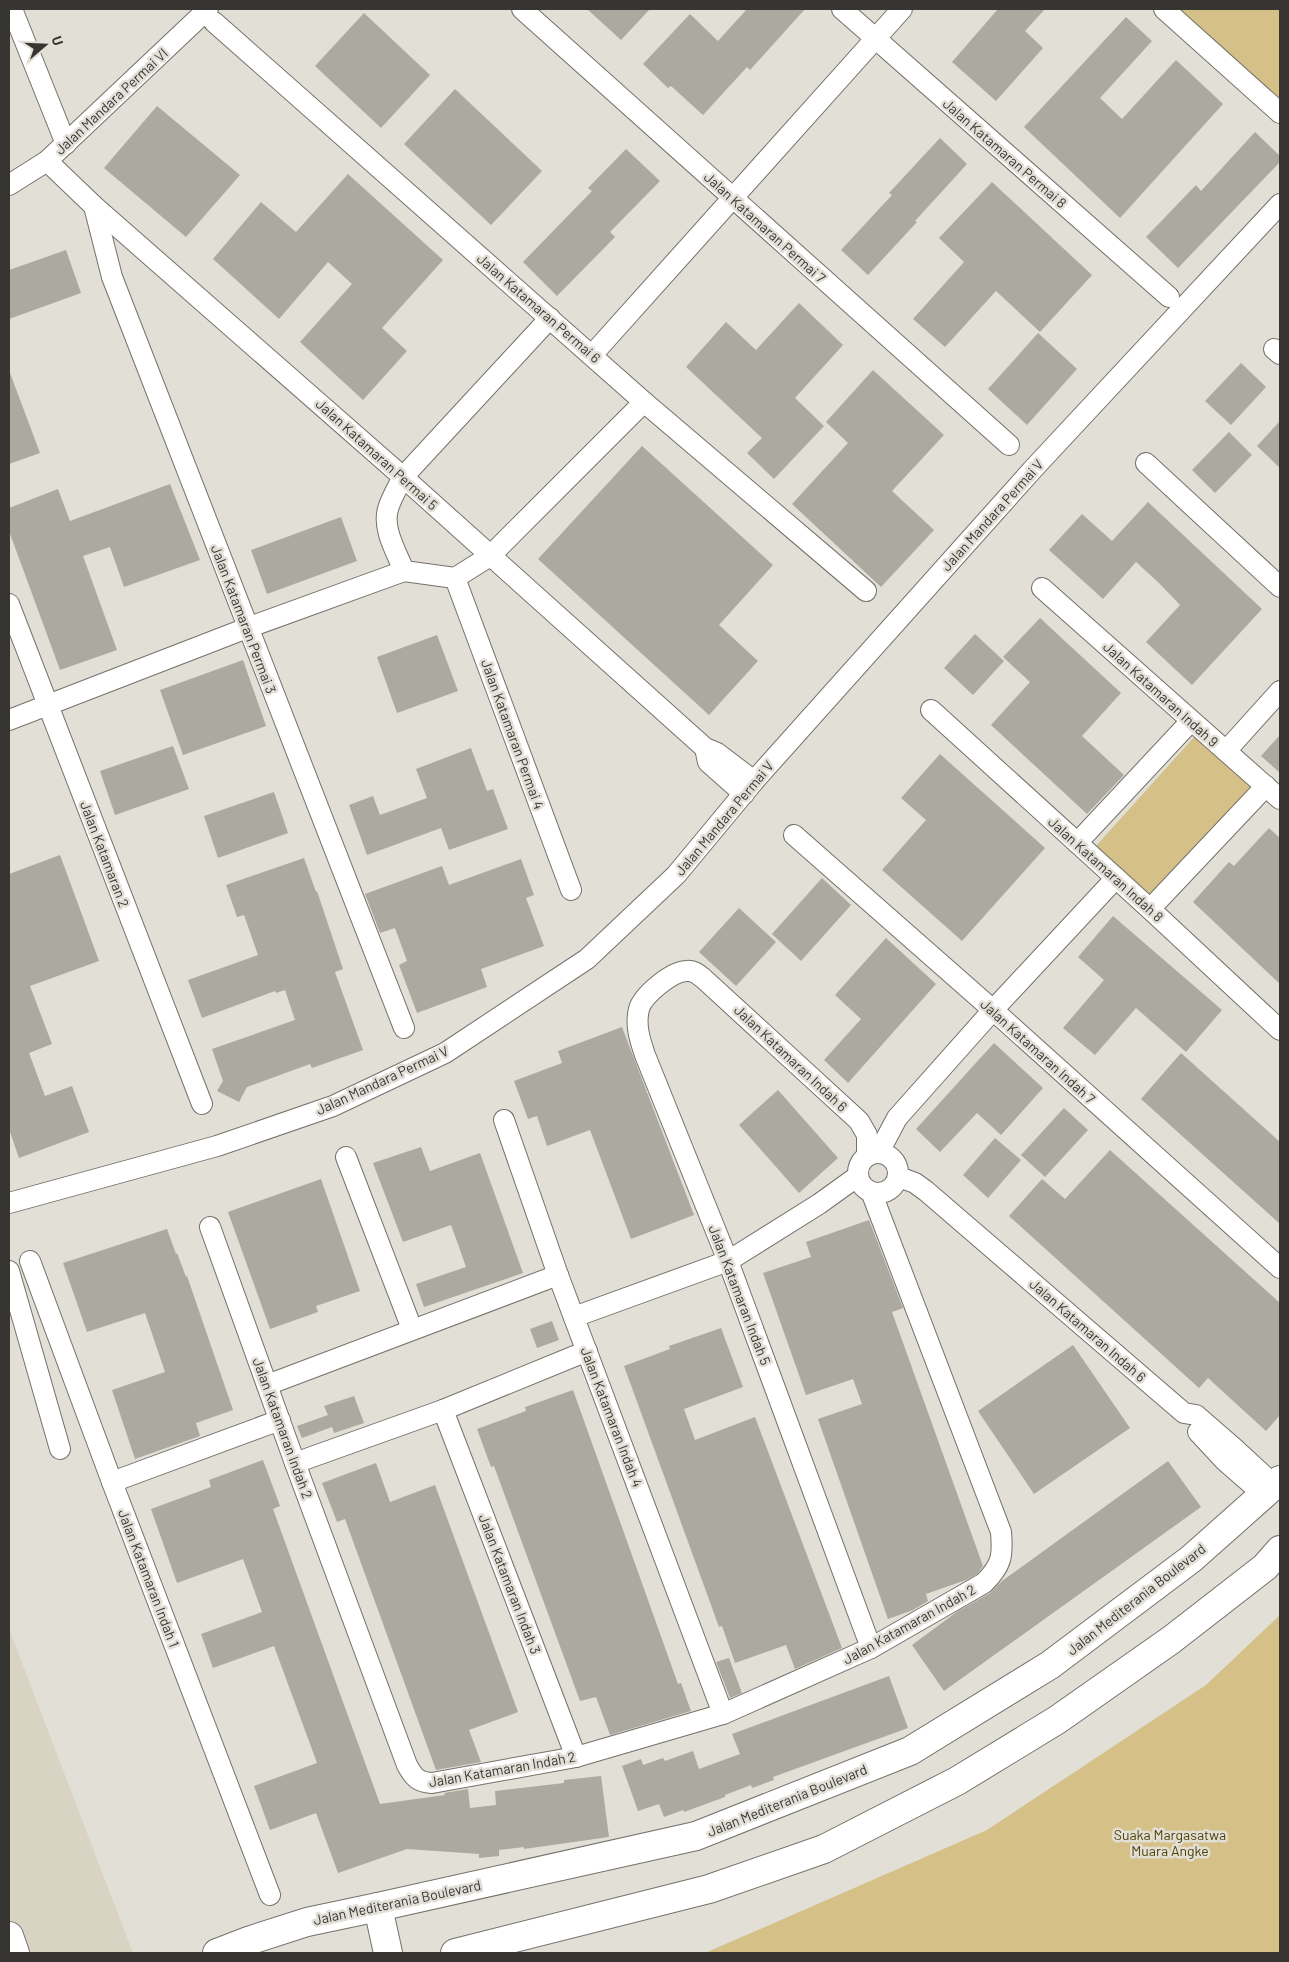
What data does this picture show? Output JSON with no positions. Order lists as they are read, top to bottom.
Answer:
{
  "streets": {
    "street": [
      "Jalan Mandara Permai VI",
      "Jalan Katamaran Permai 8",
      "Jalan Katamaran Permai 7",
      "Jalan Katamaran Permai 6",
      "Jalan Katamaran Permai 5",
      "Jalan Mandara Permai V",
      "Jalan Katamaran Permai 3",
      "Jalan Katamaran Indah 9",
      "Jalan Katamaran Permai 4",
      "Jalan Katamaran 2",
      "Jalan Katamaran Indah 8",
      "Jalan Katamaran Indah 7",
      "Jalan Katamaran Indah 6",
      "Jalan Katamaran Indah 5",
      "Jalan Katamaran Indah 4",
      "Jalan Katamaran Indah 2",
      "Jalan Katamaran Indah 1",
      "Jalan Katamaran Indah 3",
      "Jalan Mediterania Boulevard"
    ]
  },
  "crossings": [
    ["Jalan Mandara Permai VI", "Jalan Katamaran Permai 6"],
    ["Jalan Mandara Permai VI", "Jalan Katamaran Permai 5"],
    ["Jalan Katamaran Permai 5", "Jalan Mandara Permai V"],
    ["Jalan Katamaran Permai 5", "Jalan Katamaran Permai 3"],
    ["Jalan Katamaran Indah 6", "Jalan Katamaran Indah 5"],
    ["Jalan Katamaran Indah 6", "Jalan Katamaran Indah 2"],
    ["Jalan Katamaran Indah 6", "Jalan Mediterania Boulevard"],
    ["Jalan Katamaran Indah 5", "Jalan Katamaran Indah 2"],
    ["Jalan Katamaran Indah 4", "Jalan Katamaran Indah 2"],
    ["Jalan Katamaran Indah 2", "Jalan Katamaran Indah 3"]
  ],
  "parks": ["Suaka Margasatwa Muara Angke"],
  "north": "right"
}
